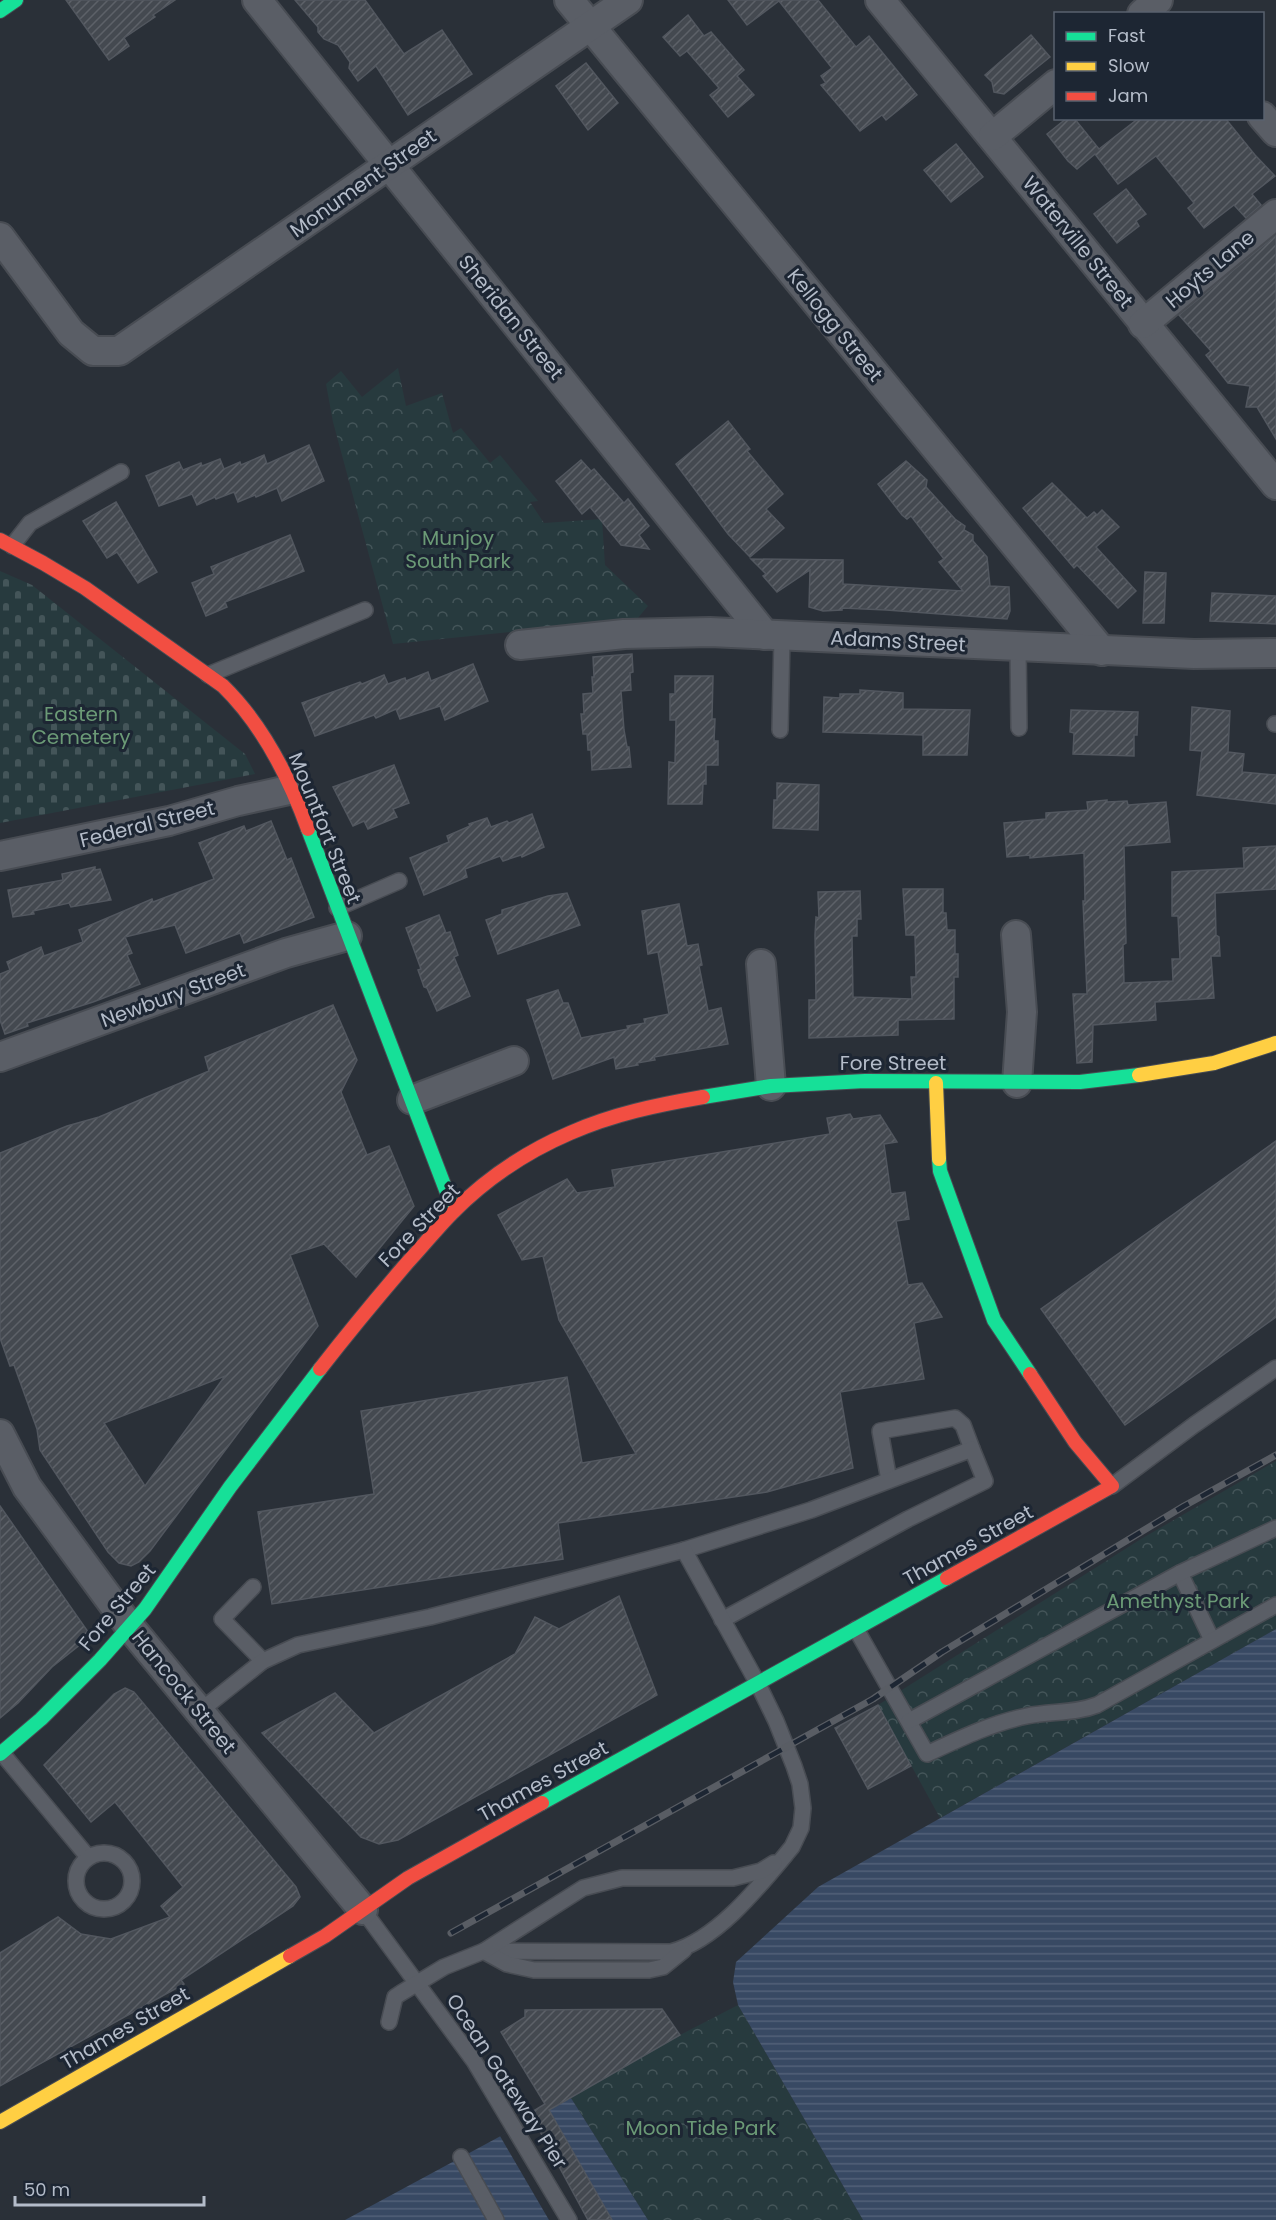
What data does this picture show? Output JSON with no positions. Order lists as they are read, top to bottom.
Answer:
{
  "streets": {
    "street": [
      "Monument Street",
      "Waterville Street",
      "Hoyts Lane",
      "Sheridan Street",
      "Kellogg Street",
      "Adams Street",
      "Federal Street",
      "Mountfort Street",
      "Newbury Street",
      "Fore Street",
      "Thames Street",
      "Hancock Street"
    ],
    "lane": ["Ocean Gateway Pier"]
  },
  "crossings": [
    ["Monument Street", "Sheridan Street"],
    ["Monument Street", "Kellogg Street"],
    ["Waterville Street", "Hoyts Lane"],
    ["Sheridan Street", "Adams Street"],
    ["Kellogg Street", "Adams Street"],
    ["Federal Street", "Mountfort Street"],
    ["Mountfort Street", "Newbury Street"],
    ["Mountfort Street", "Fore Street"],
    ["Fore Street", "Hancock Street"],
    ["Thames Street", "Hancock Street"],
    ["Thames Street", "Ocean Gateway Pier"],
    ["Hancock Street", "Ocean Gateway Pier"]
  ],
  "parks": [
    "Munjoy South Park",
    "Eastern Cemetery",
    "Amethyst Park",
    "Moon Tide Park"
  ],
  "legend": ["Fast", "Slow", "Jam"],
  "scale_bar": "50 m"
}
